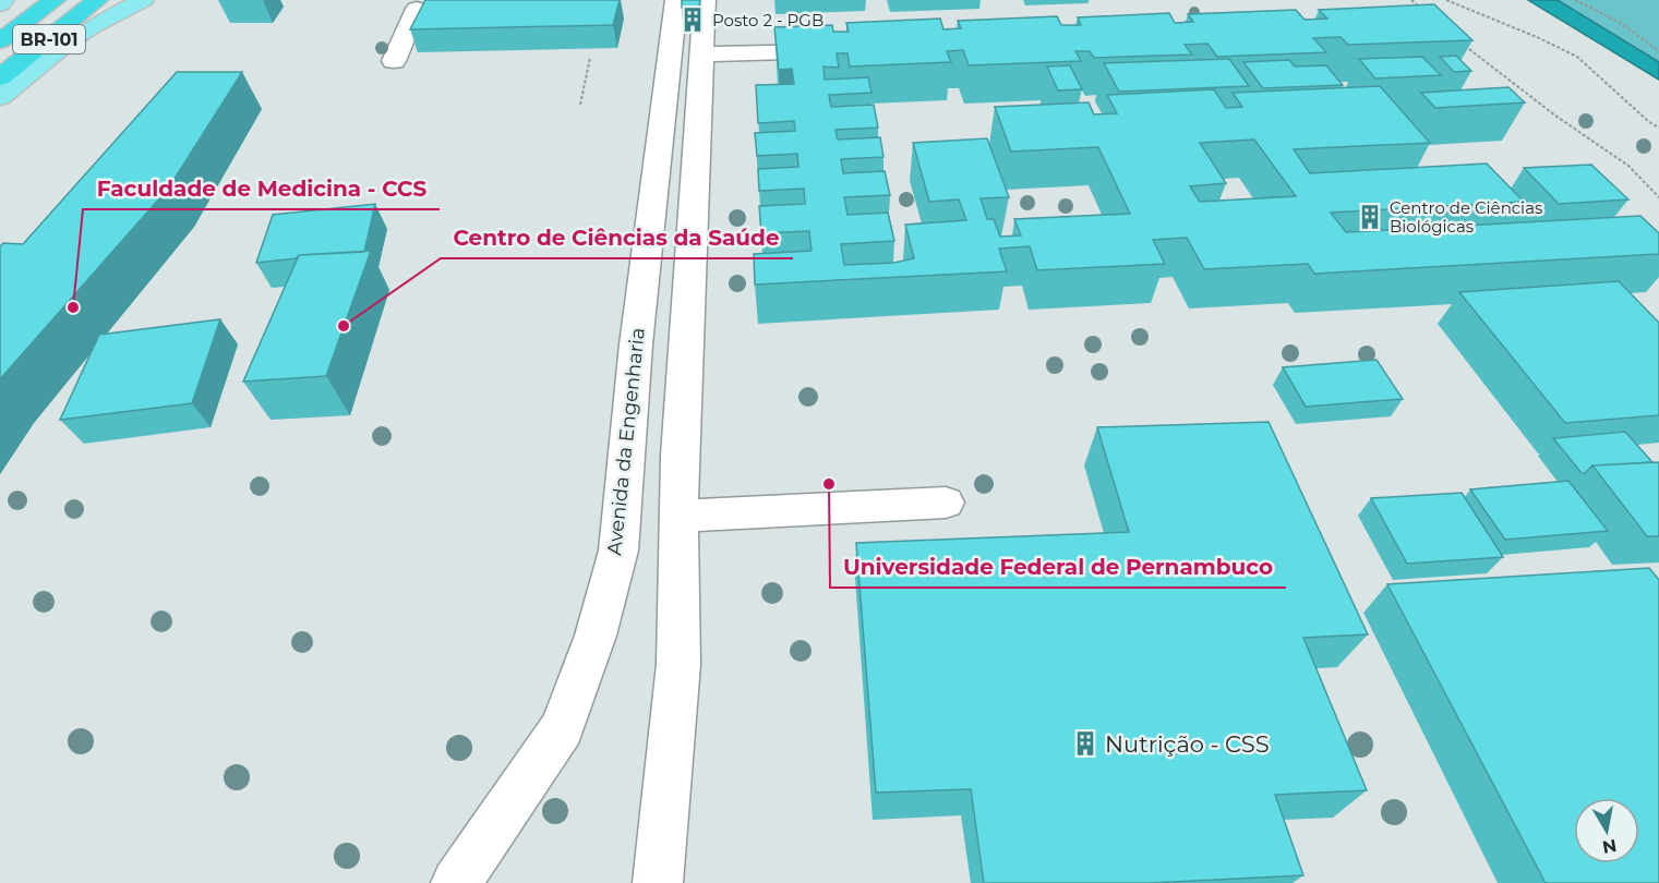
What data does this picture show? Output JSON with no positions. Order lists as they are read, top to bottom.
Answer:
{
  "streets": {
    "highway": ["BR-101"],
    "street": ["Avenida da Engenharia"]
  },
  "places": {
    "building": ["Posto 2 - PGB", "Centro de Ciências Biológicas", "Nutrição - CSS"],
    "other": ["Faculdade de Medicina - CCS", "Centro de Ciências da Saúde", "Universidade Federal de Pernambuco"]
  },
  "north": "bottom"
}
